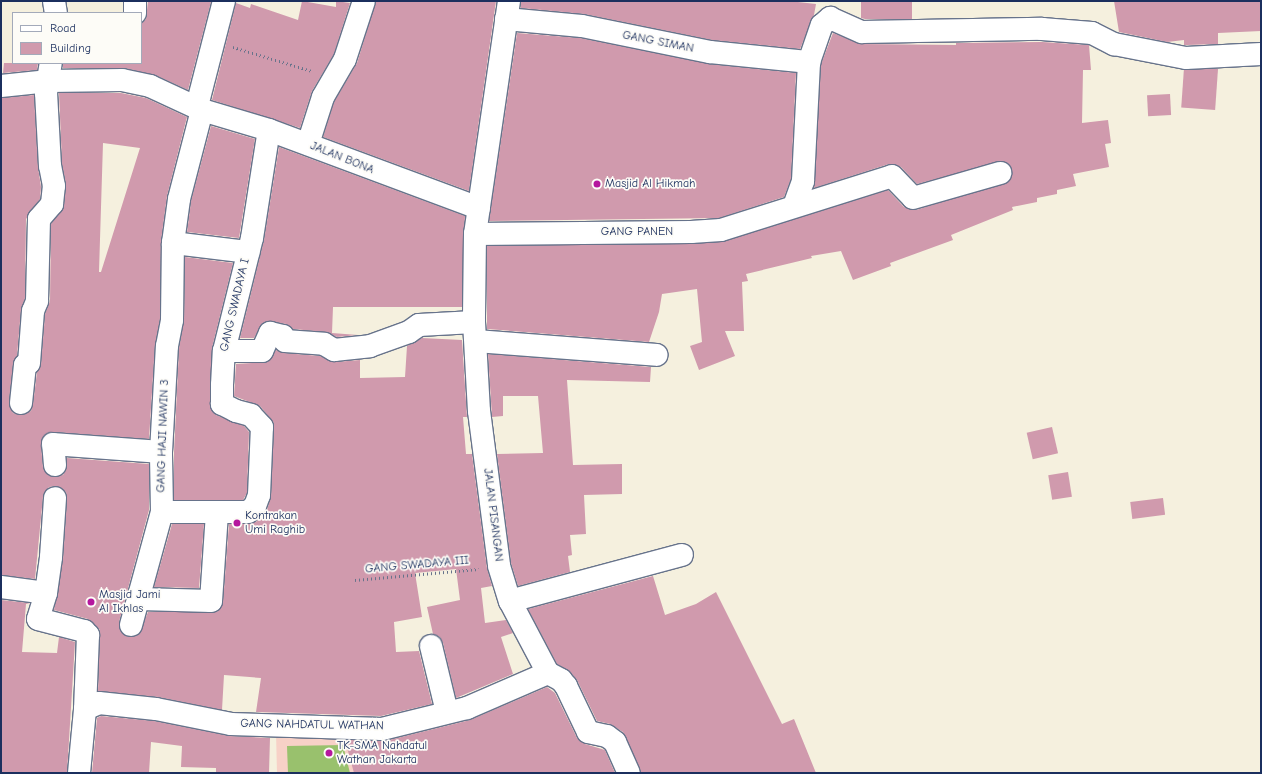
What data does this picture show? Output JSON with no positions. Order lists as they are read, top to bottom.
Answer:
{
  "streets": {
    "street": [
      "GANG SIMAN",
      "JALAN BONA",
      "GANG PANEN",
      "GANG SWADAYA I",
      "GANG HAJI NAWIN 3",
      "JALAN PISANGAN",
      "GANG NAHDATUL WATHAN"
    ],
    "path": ["GANG SWADAYA III"]
  },
  "crossings": [
    ["JALAN BONA", "GANG SWADAYA I"],
    ["JALAN BONA", "GANG HAJI NAWIN 3"],
    ["JALAN BONA", "JALAN PISANGAN"],
    ["GANG PANEN", "JALAN PISANGAN"],
    ["JALAN PISANGAN", "GANG NAHDATUL WATHAN"]
  ],
  "places": [
    "Masjid Al Hikmah",
    "Kontrakan Umi Raghib",
    "Masjid Jami Al Ikhlas",
    "TK-SMA Nahdatul Wathan Jakarta"
  ],
  "legend": ["Road", "Building"]
}
